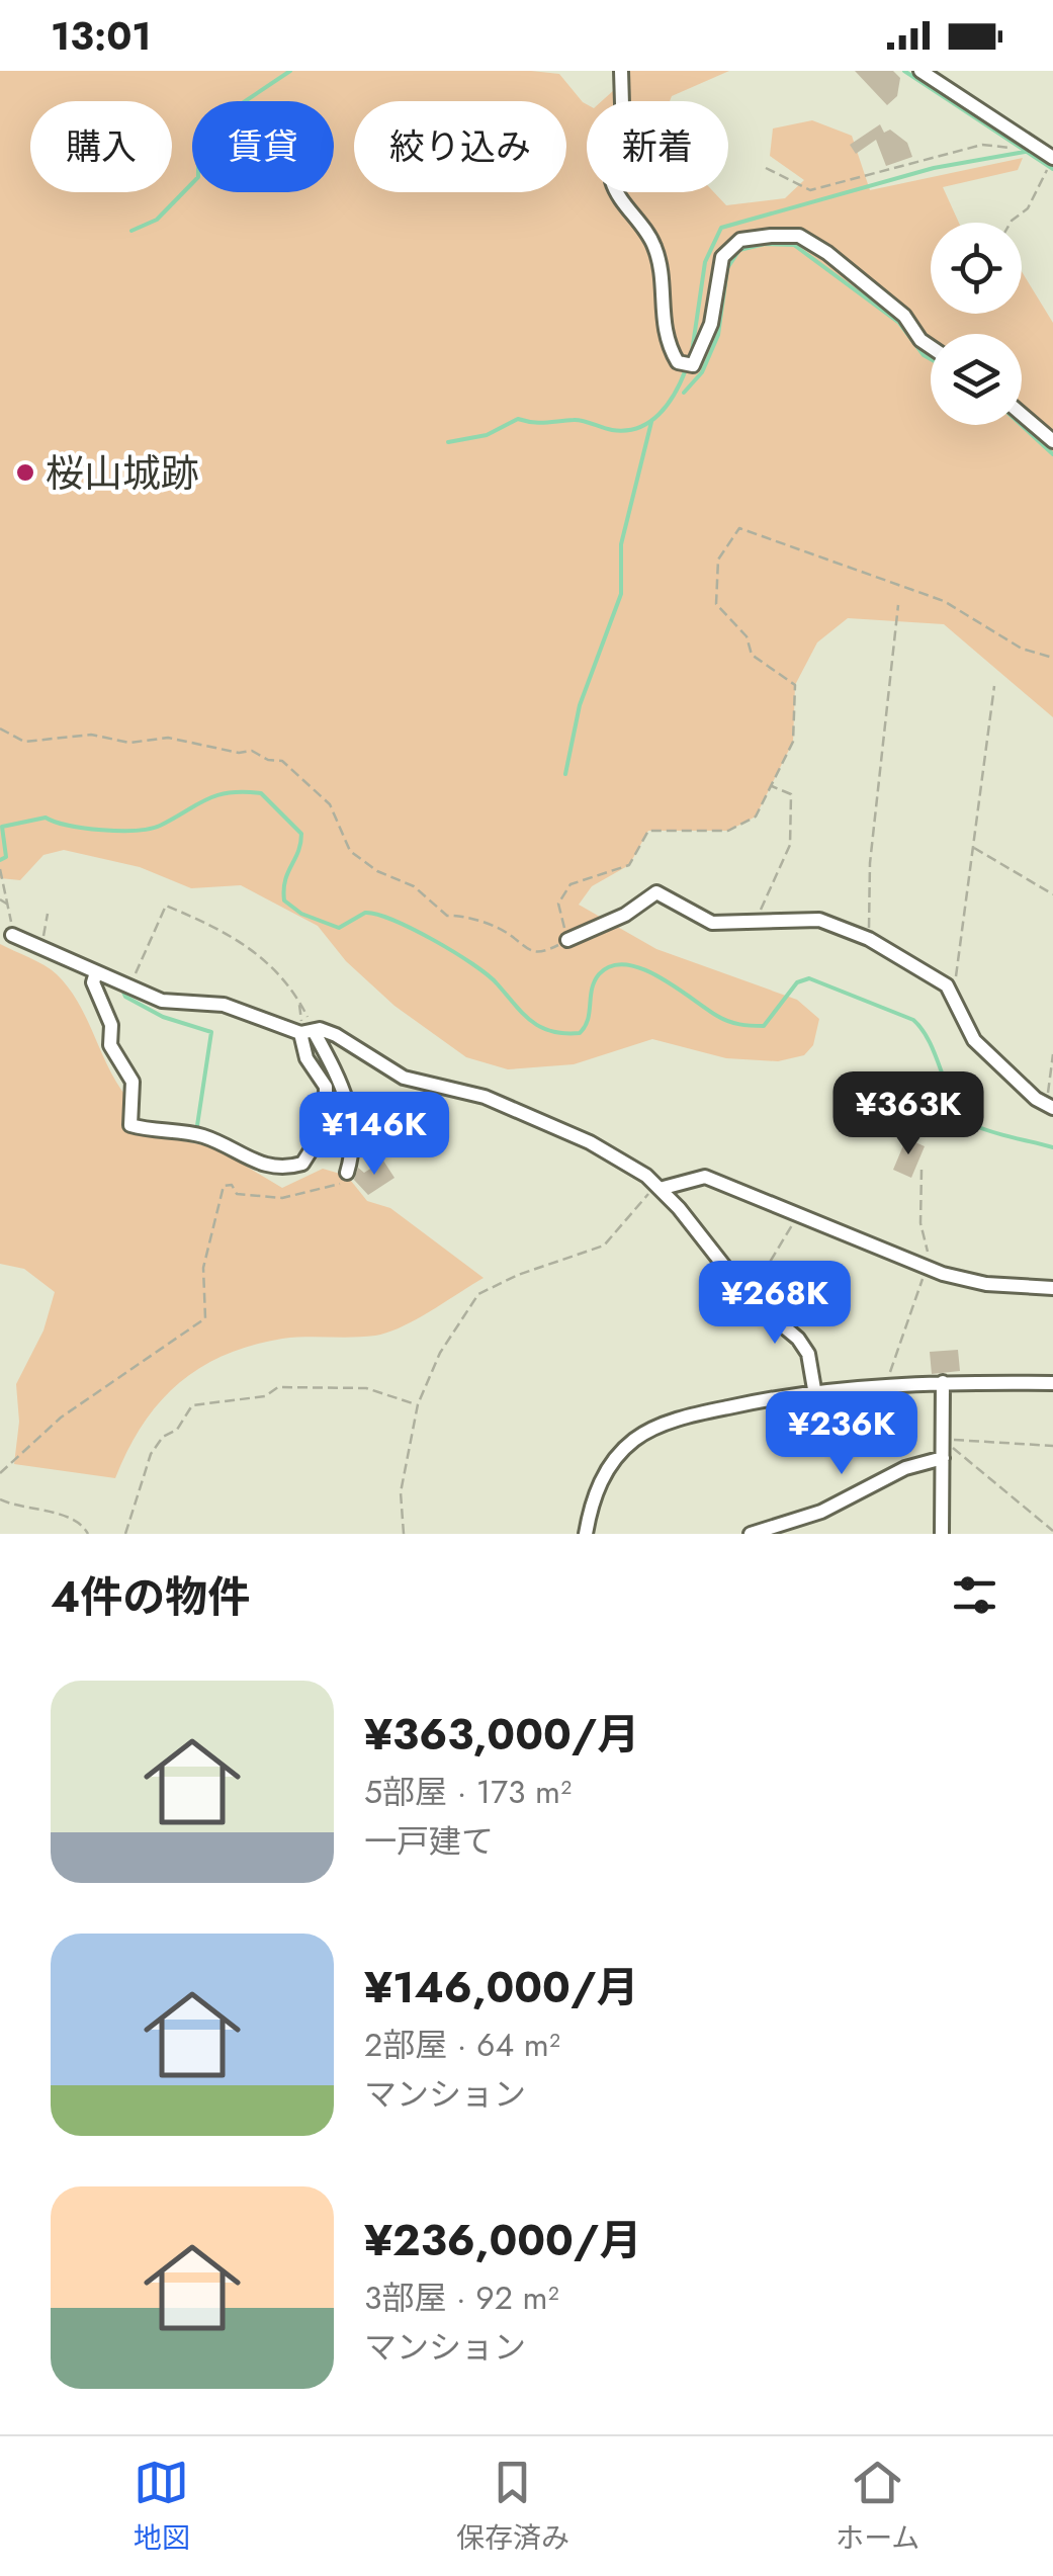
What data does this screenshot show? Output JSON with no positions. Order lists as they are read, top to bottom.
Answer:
{
  "places": ["桜山城跡"],
  "page": {
    "status": "13:01",
    "chip": [
      "購入",
      "賃貸",
      "絞り込み",
      "新着"
    ],
    "price": [
      "¥363K",
      "¥146K",
      "¥268K",
      "¥236K"
    ],
    "heading": "4件の物件",
    "list": [
      {
        "name": "¥363,000/月",
        "note": "5部屋 · 173 m² · 一戸建て"
      },
      {
        "name": "¥146,000/月",
        "note": "2部屋 · 64 m² · マンション"
      },
      {
        "name": "¥236,000/月",
        "note": "3部屋 · 92 m² · マンション"
      }
    ],
    "tabs": ["地図", "保存済み", "ホーム"]
  }
}
